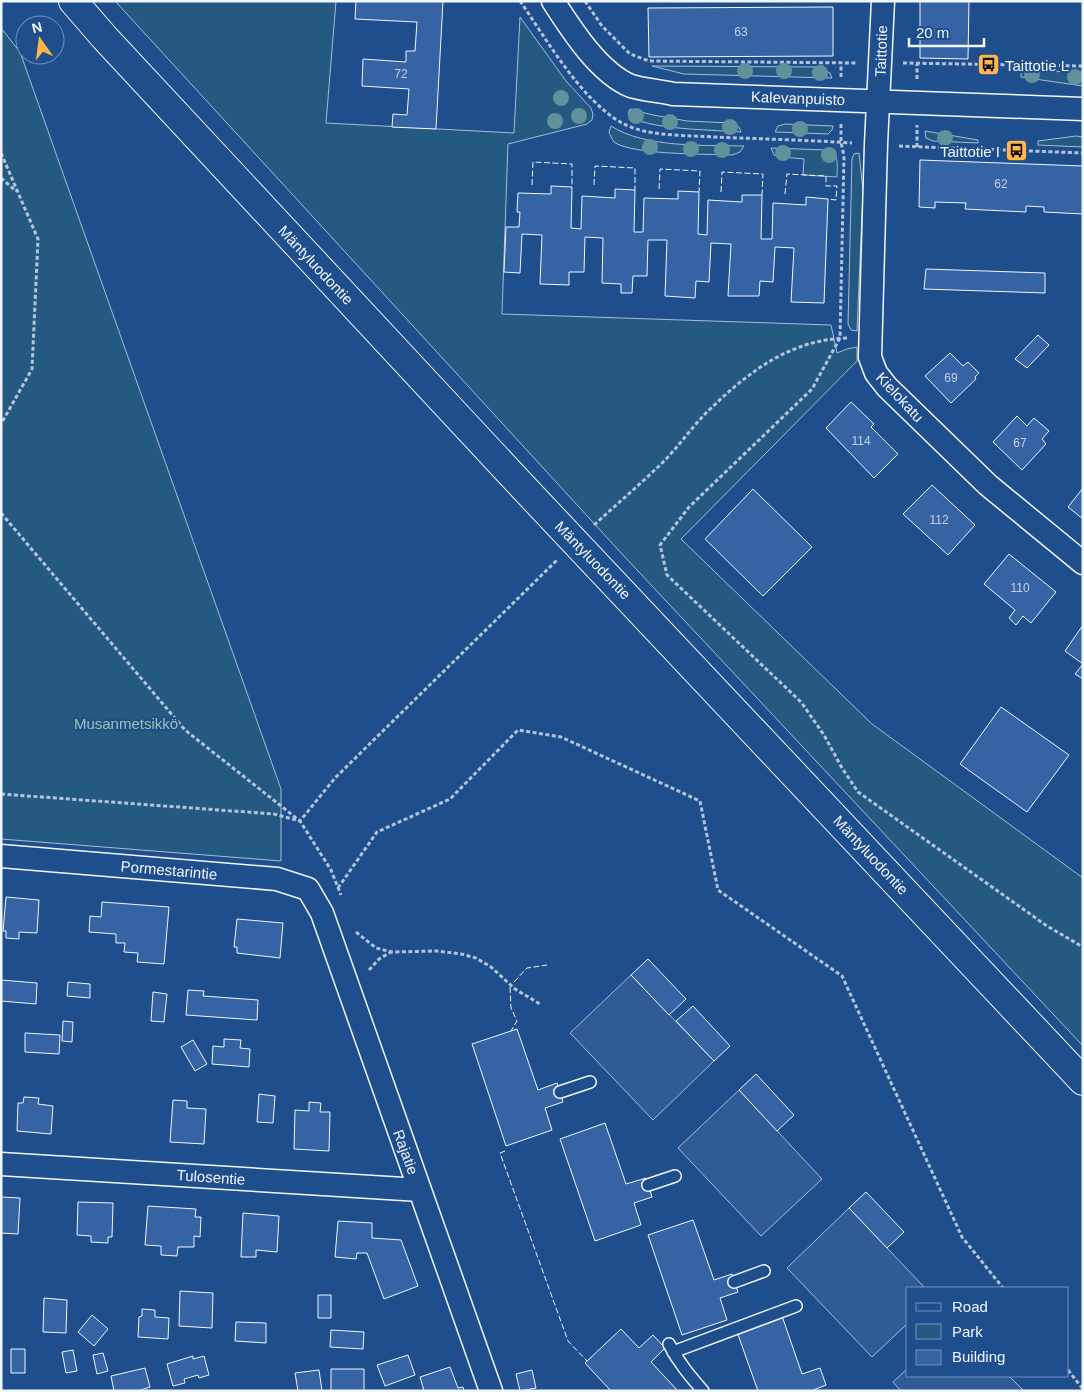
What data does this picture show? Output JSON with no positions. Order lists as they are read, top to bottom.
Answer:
{
  "streets": {
    "highway": ["Mäntyluodontie"],
    "street": [
      "Taittotie",
      "Kalevanpuisto",
      "Kielokatu",
      "Pormestarintie",
      "Rajatie",
      "Tulosentie"
    ]
  },
  "crossings": [
    ["Taittotie", "Kalevanpuisto"],
    ["Taittotie", "Kielokatu"],
    ["Kalevanpuisto", "Kielokatu"],
    ["Pormestarintie", "Rajatie"],
    ["Rajatie", "Tulosentie"]
  ],
  "parks": ["Musanmetsikkö"],
  "places": {
    "bus stop": ["Taittotie L", "Taittotie I"]
  },
  "house_numbers": [
    "63",
    "72",
    "62",
    "69",
    "114",
    "67",
    "112",
    "110"
  ],
  "legend": ["Road", "Park", "Building"],
  "scale_bar": "20 m",
  "north": "top"
}
